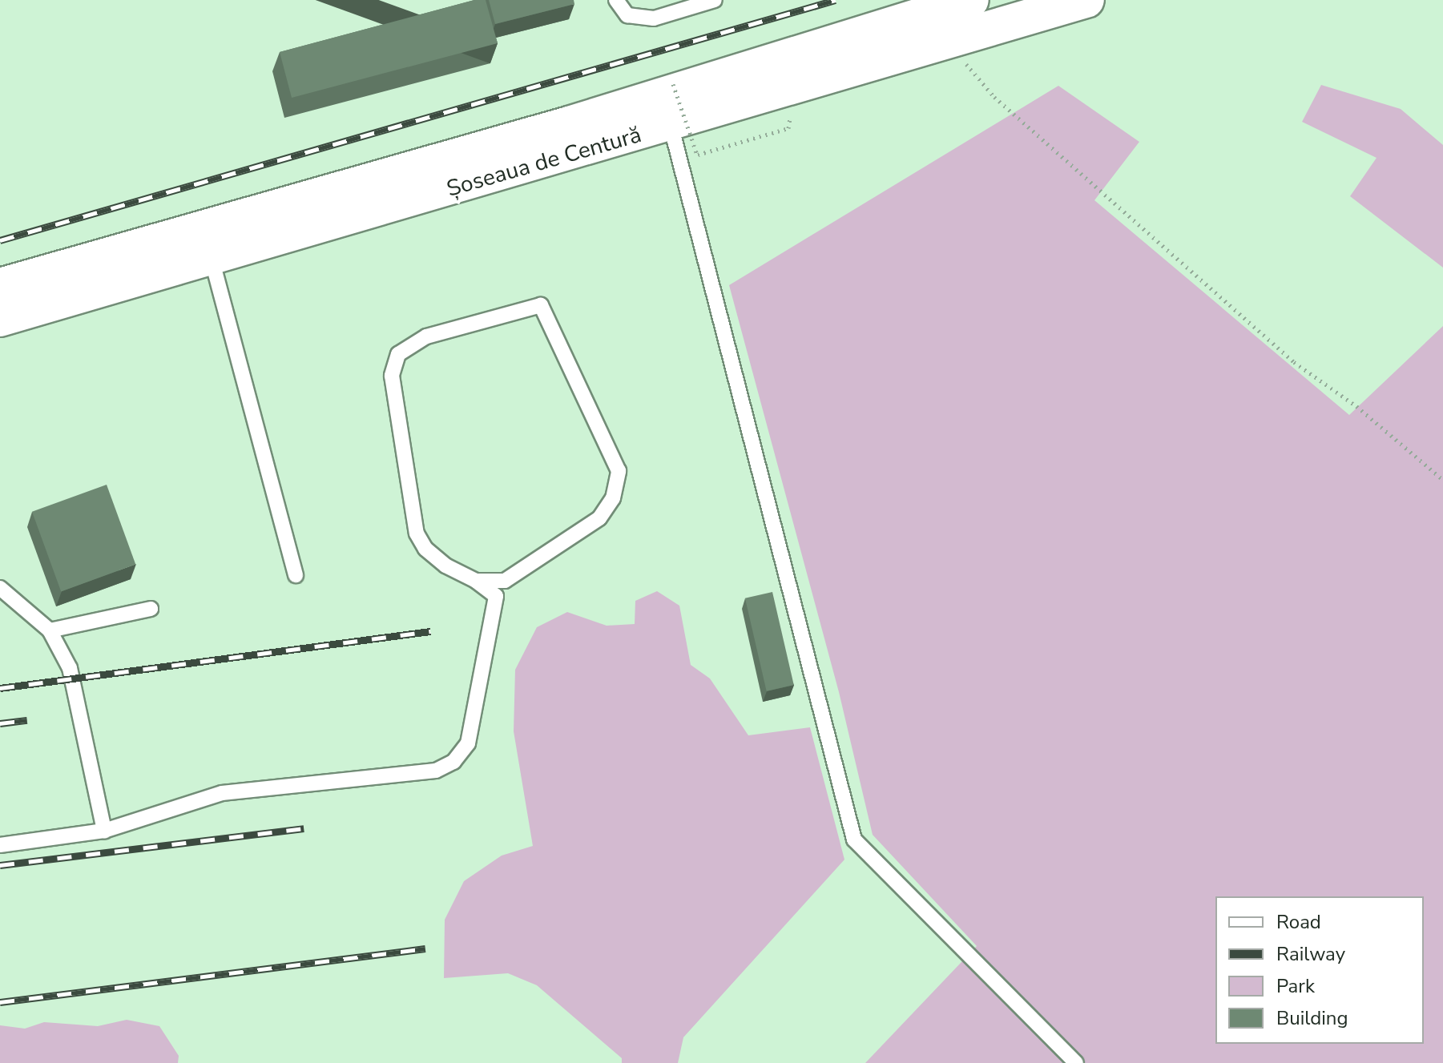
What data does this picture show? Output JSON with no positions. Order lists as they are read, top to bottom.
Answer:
{
  "streets": {
    "main road": ["Șoseaua de Centură"]
  },
  "legend": [
    "Road",
    "Railway",
    "Park",
    "Building"
  ]
}
